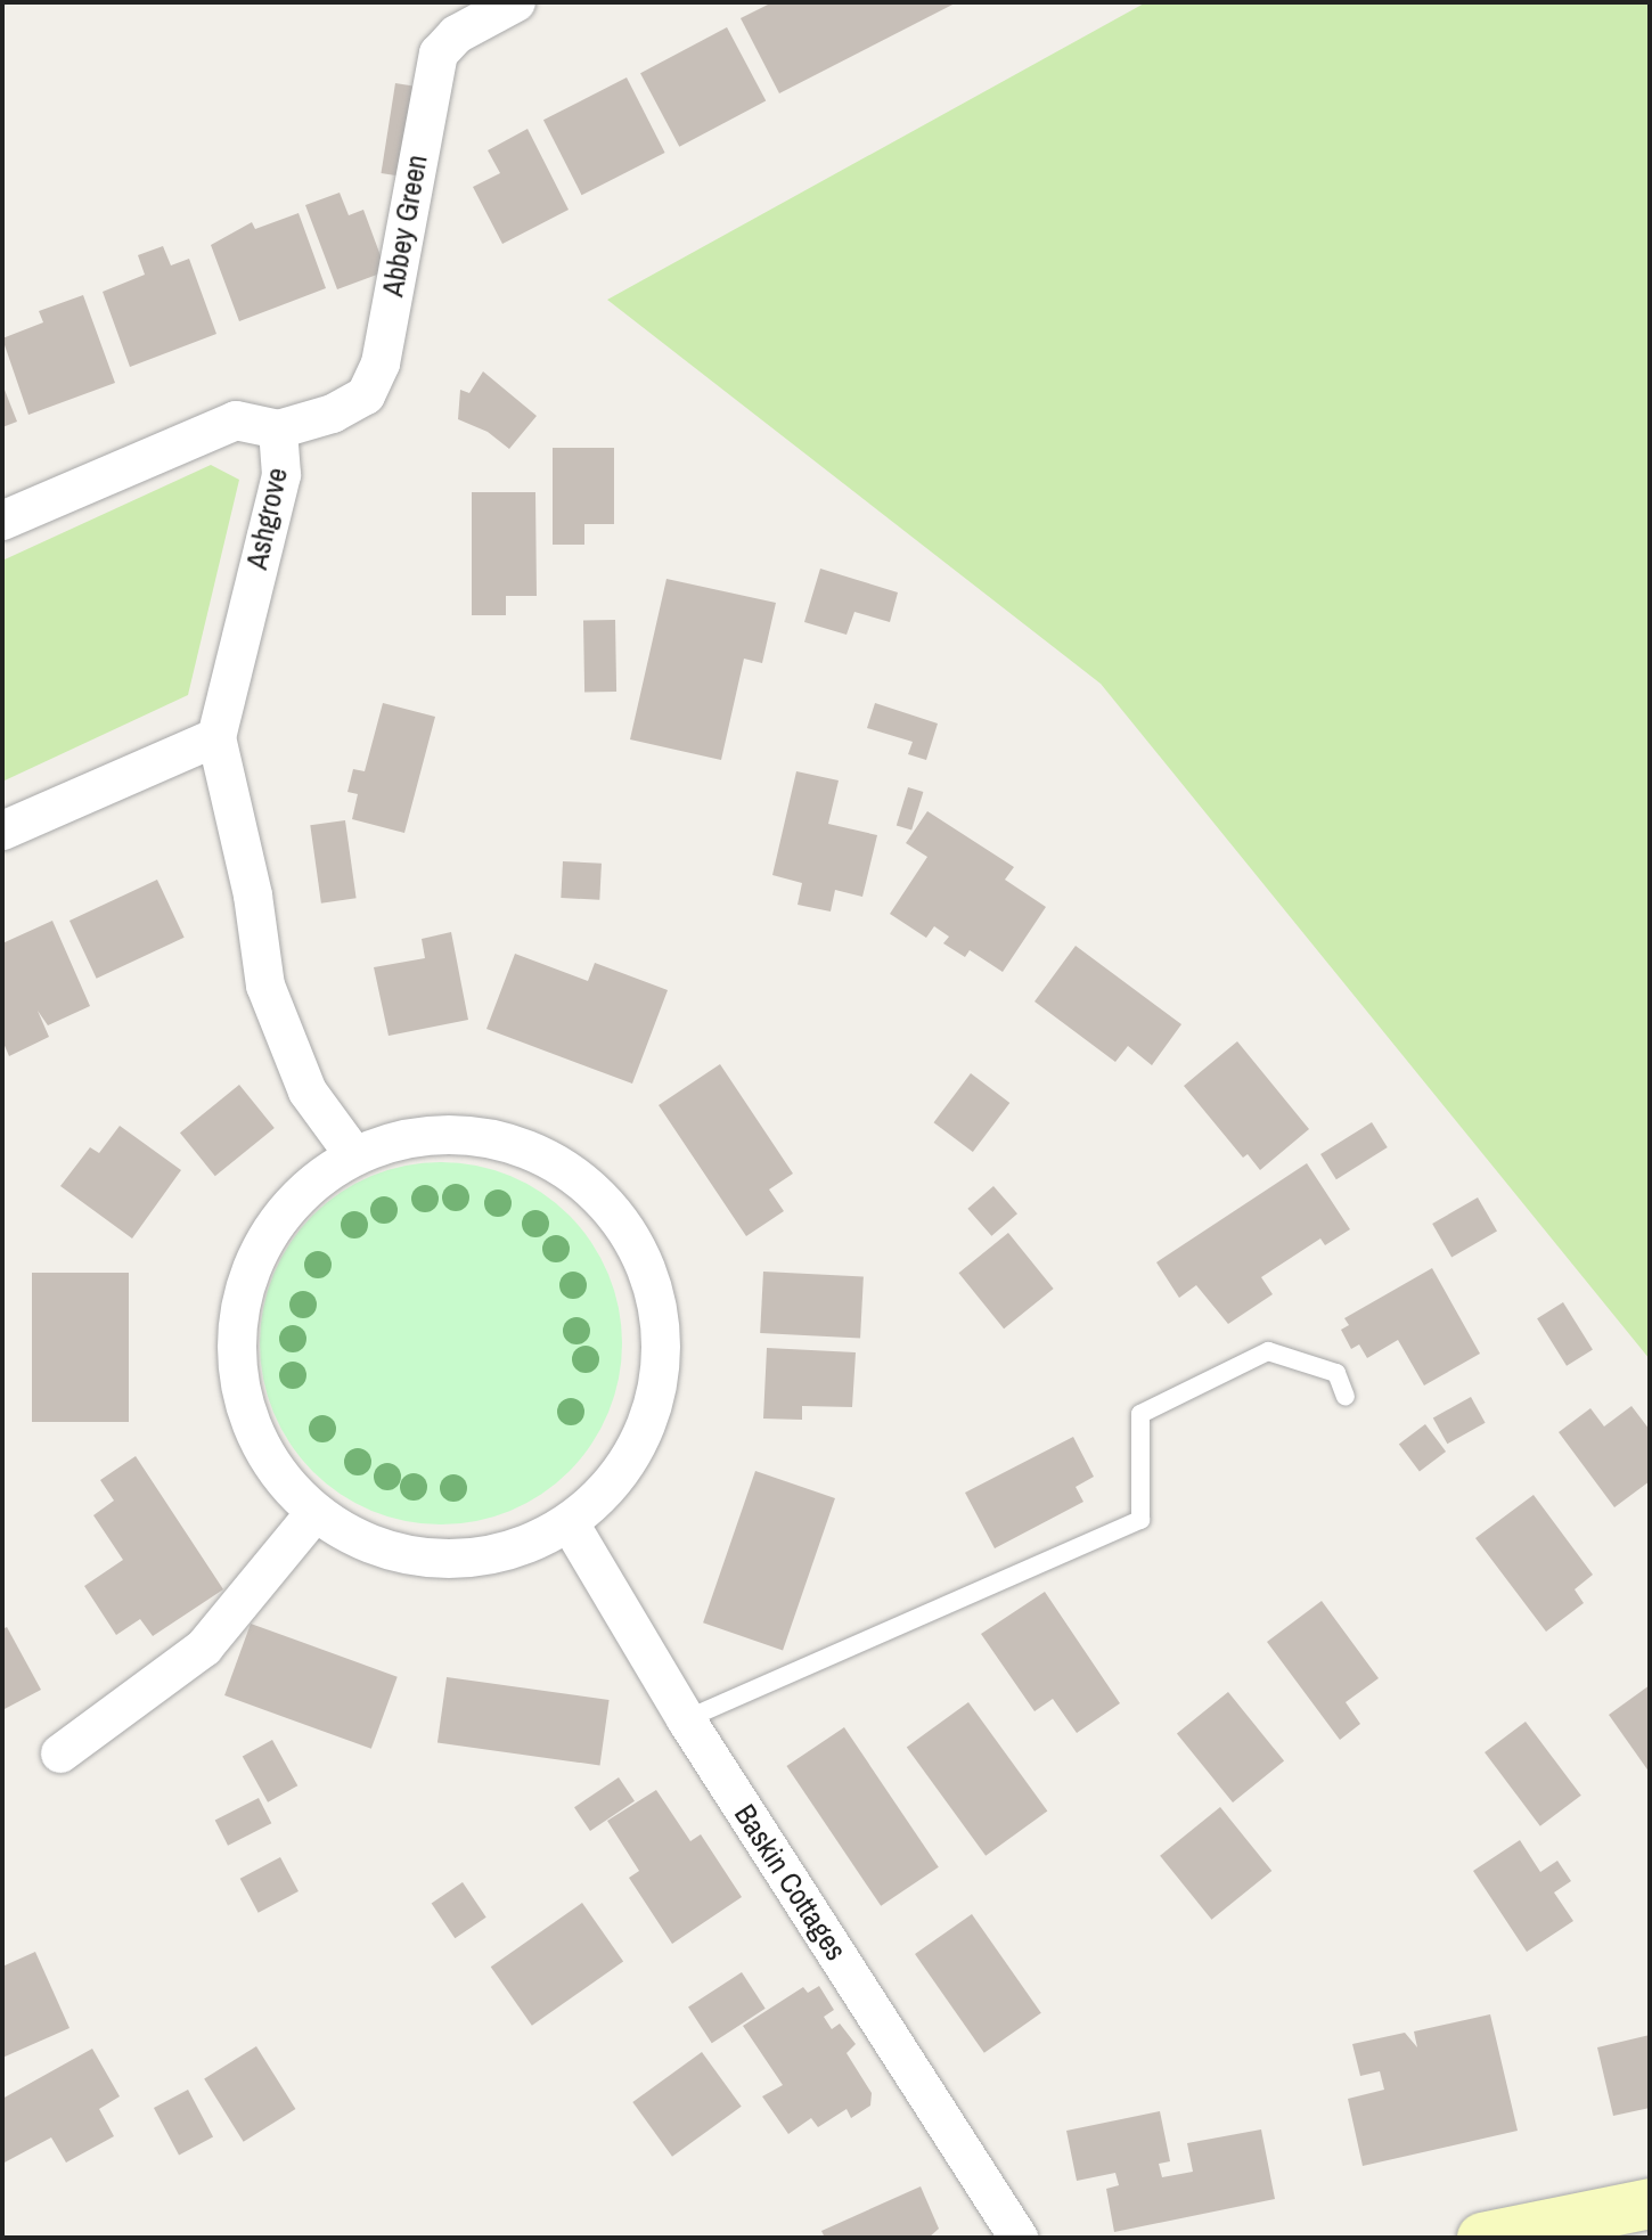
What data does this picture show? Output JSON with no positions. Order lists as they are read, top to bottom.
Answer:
{
  "streets": {
    "street": ["Abbey Green", "Ashgrove", "Baskin Cottages"]
  },
  "crossings": [
    ["Abbey Green", "Ashgrove"]
  ]
}
